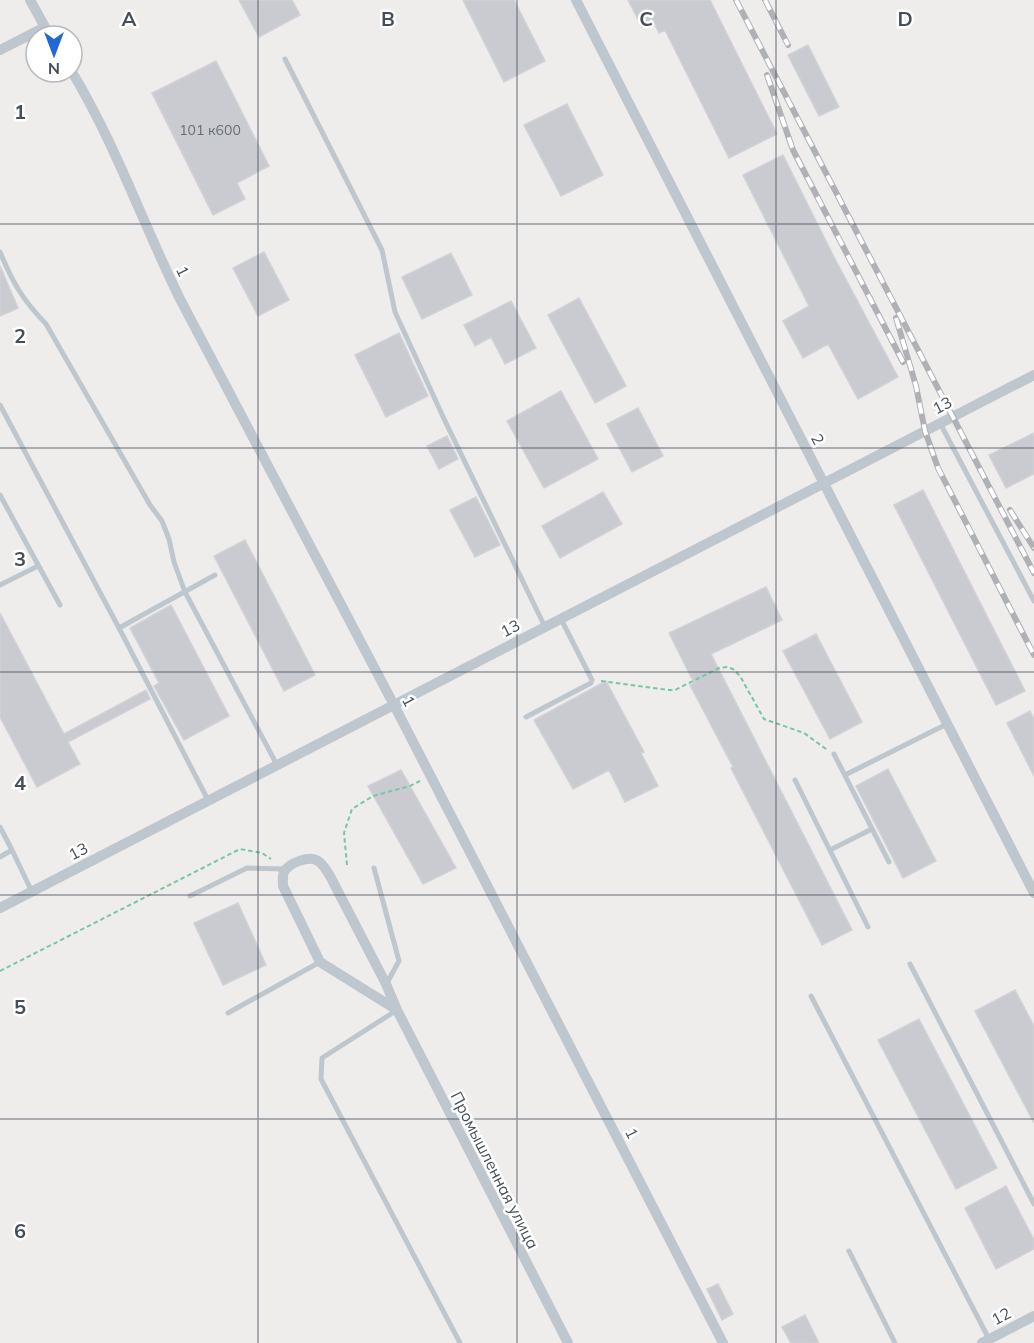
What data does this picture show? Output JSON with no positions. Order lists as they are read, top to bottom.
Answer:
{
  "streets": {
    "street": [
      "1",
      "13",
      "2",
      "Промышленная улица",
      "12"
    ]
  },
  "crossings": [
    ["1", "13"],
    ["13", "2"]
  ],
  "house_numbers": ["101 к600"],
  "north": "bottom",
  "grid": {
    "columns": [
      "A",
      "B",
      "C",
      "D"
    ],
    "rows": [
      "1",
      "2",
      "3",
      "4",
      "5",
      "6"
    ]
  }
}
